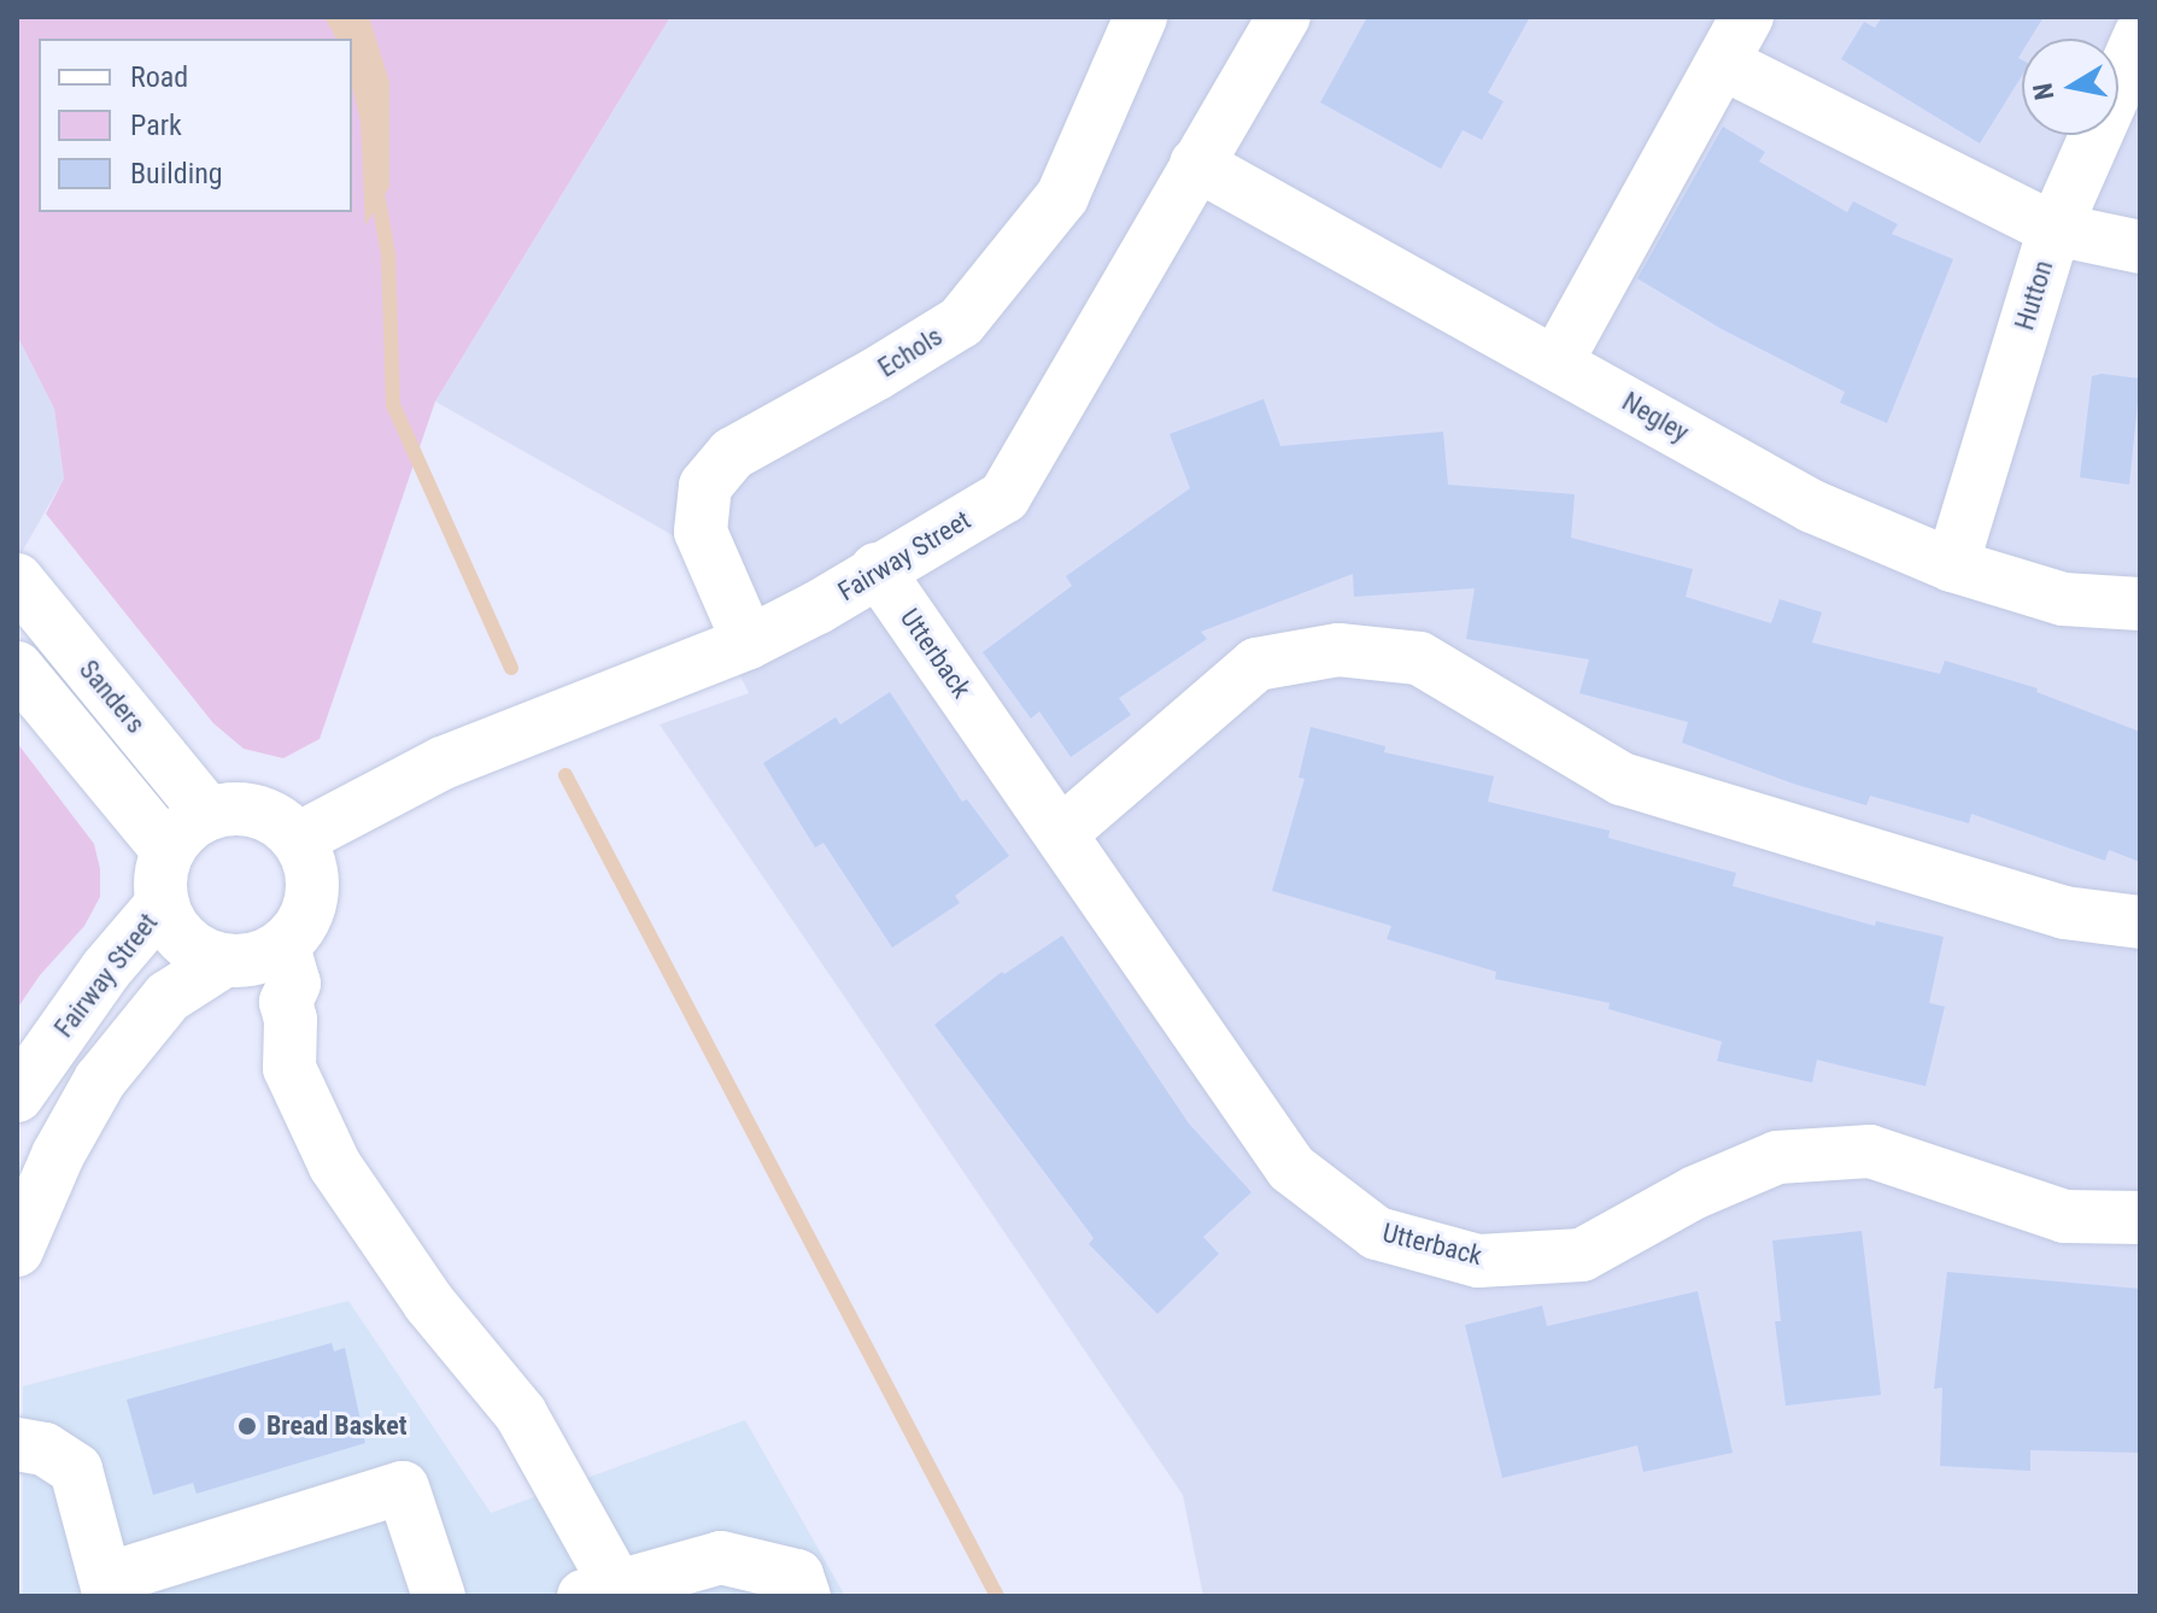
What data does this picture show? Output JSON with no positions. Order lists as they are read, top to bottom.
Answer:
{
  "streets": {
    "street": [
      "Hutton",
      "Echols",
      "Negley",
      "Fairway Street",
      "Utterback",
      "Sanders"
    ]
  },
  "crossings": [
    ["Hutton", "Negley"],
    ["Echols", "Fairway Street"],
    ["Negley", "Fairway Street"],
    ["Fairway Street", "Utterback"],
    ["Fairway Street", "Sanders"]
  ],
  "places": ["Bread Basket"],
  "legend": ["Road", "Park", "Building"],
  "north": "left"
}
